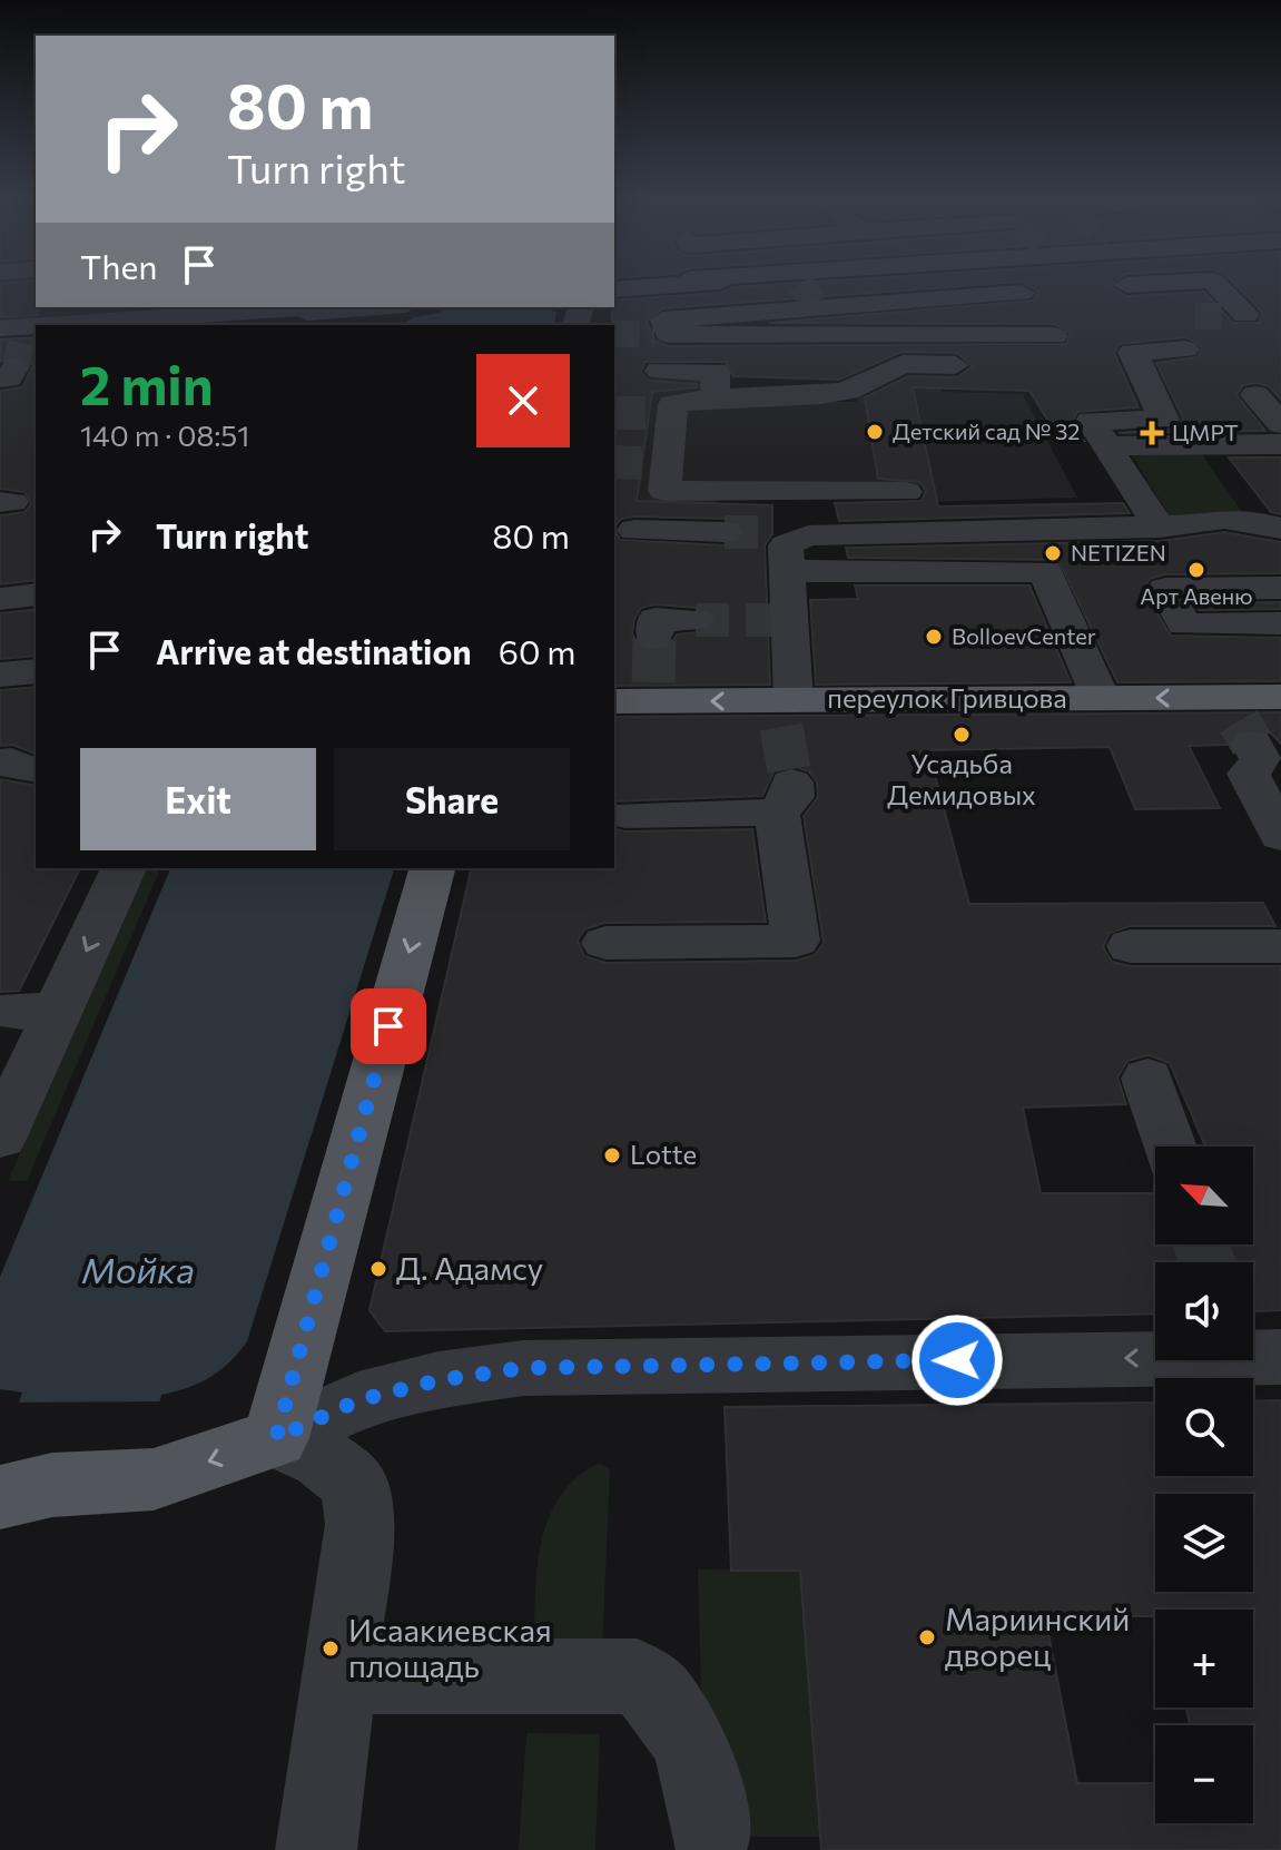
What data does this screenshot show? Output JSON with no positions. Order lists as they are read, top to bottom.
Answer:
{
  "streets": {
    "main road": ["переулок Гривцова"]
  },
  "one_way": ["переулок Гривцова"],
  "water": ["Мойка"],
  "places": {
    "other": [
      "Детский сад № 32",
      "NETIZEN",
      "Арт Авеню",
      "BolloevCenter",
      "Усадьба Демидовых",
      "Lotte",
      "Д. Адамсу",
      "Мариинский дворец",
      "Исаакиевская площадь"
    ],
    "health": ["ЦМРТ"]
  },
  "north": "top left",
  "page": {
    "turn": ["80 m", "Turn right"],
    "then": "Then",
    "heading": ["2 min", "140 m · 08:51"],
    "list": [
      {
        "name": "Turn right",
        "value": "80 m"
      },
      {
        "name": "Arrive at destination",
        "value": "60 m"
      }
    ],
    "buttons": ["Exit", "Share"],
    "map_buttons": ["+", "−"]
  }
}
